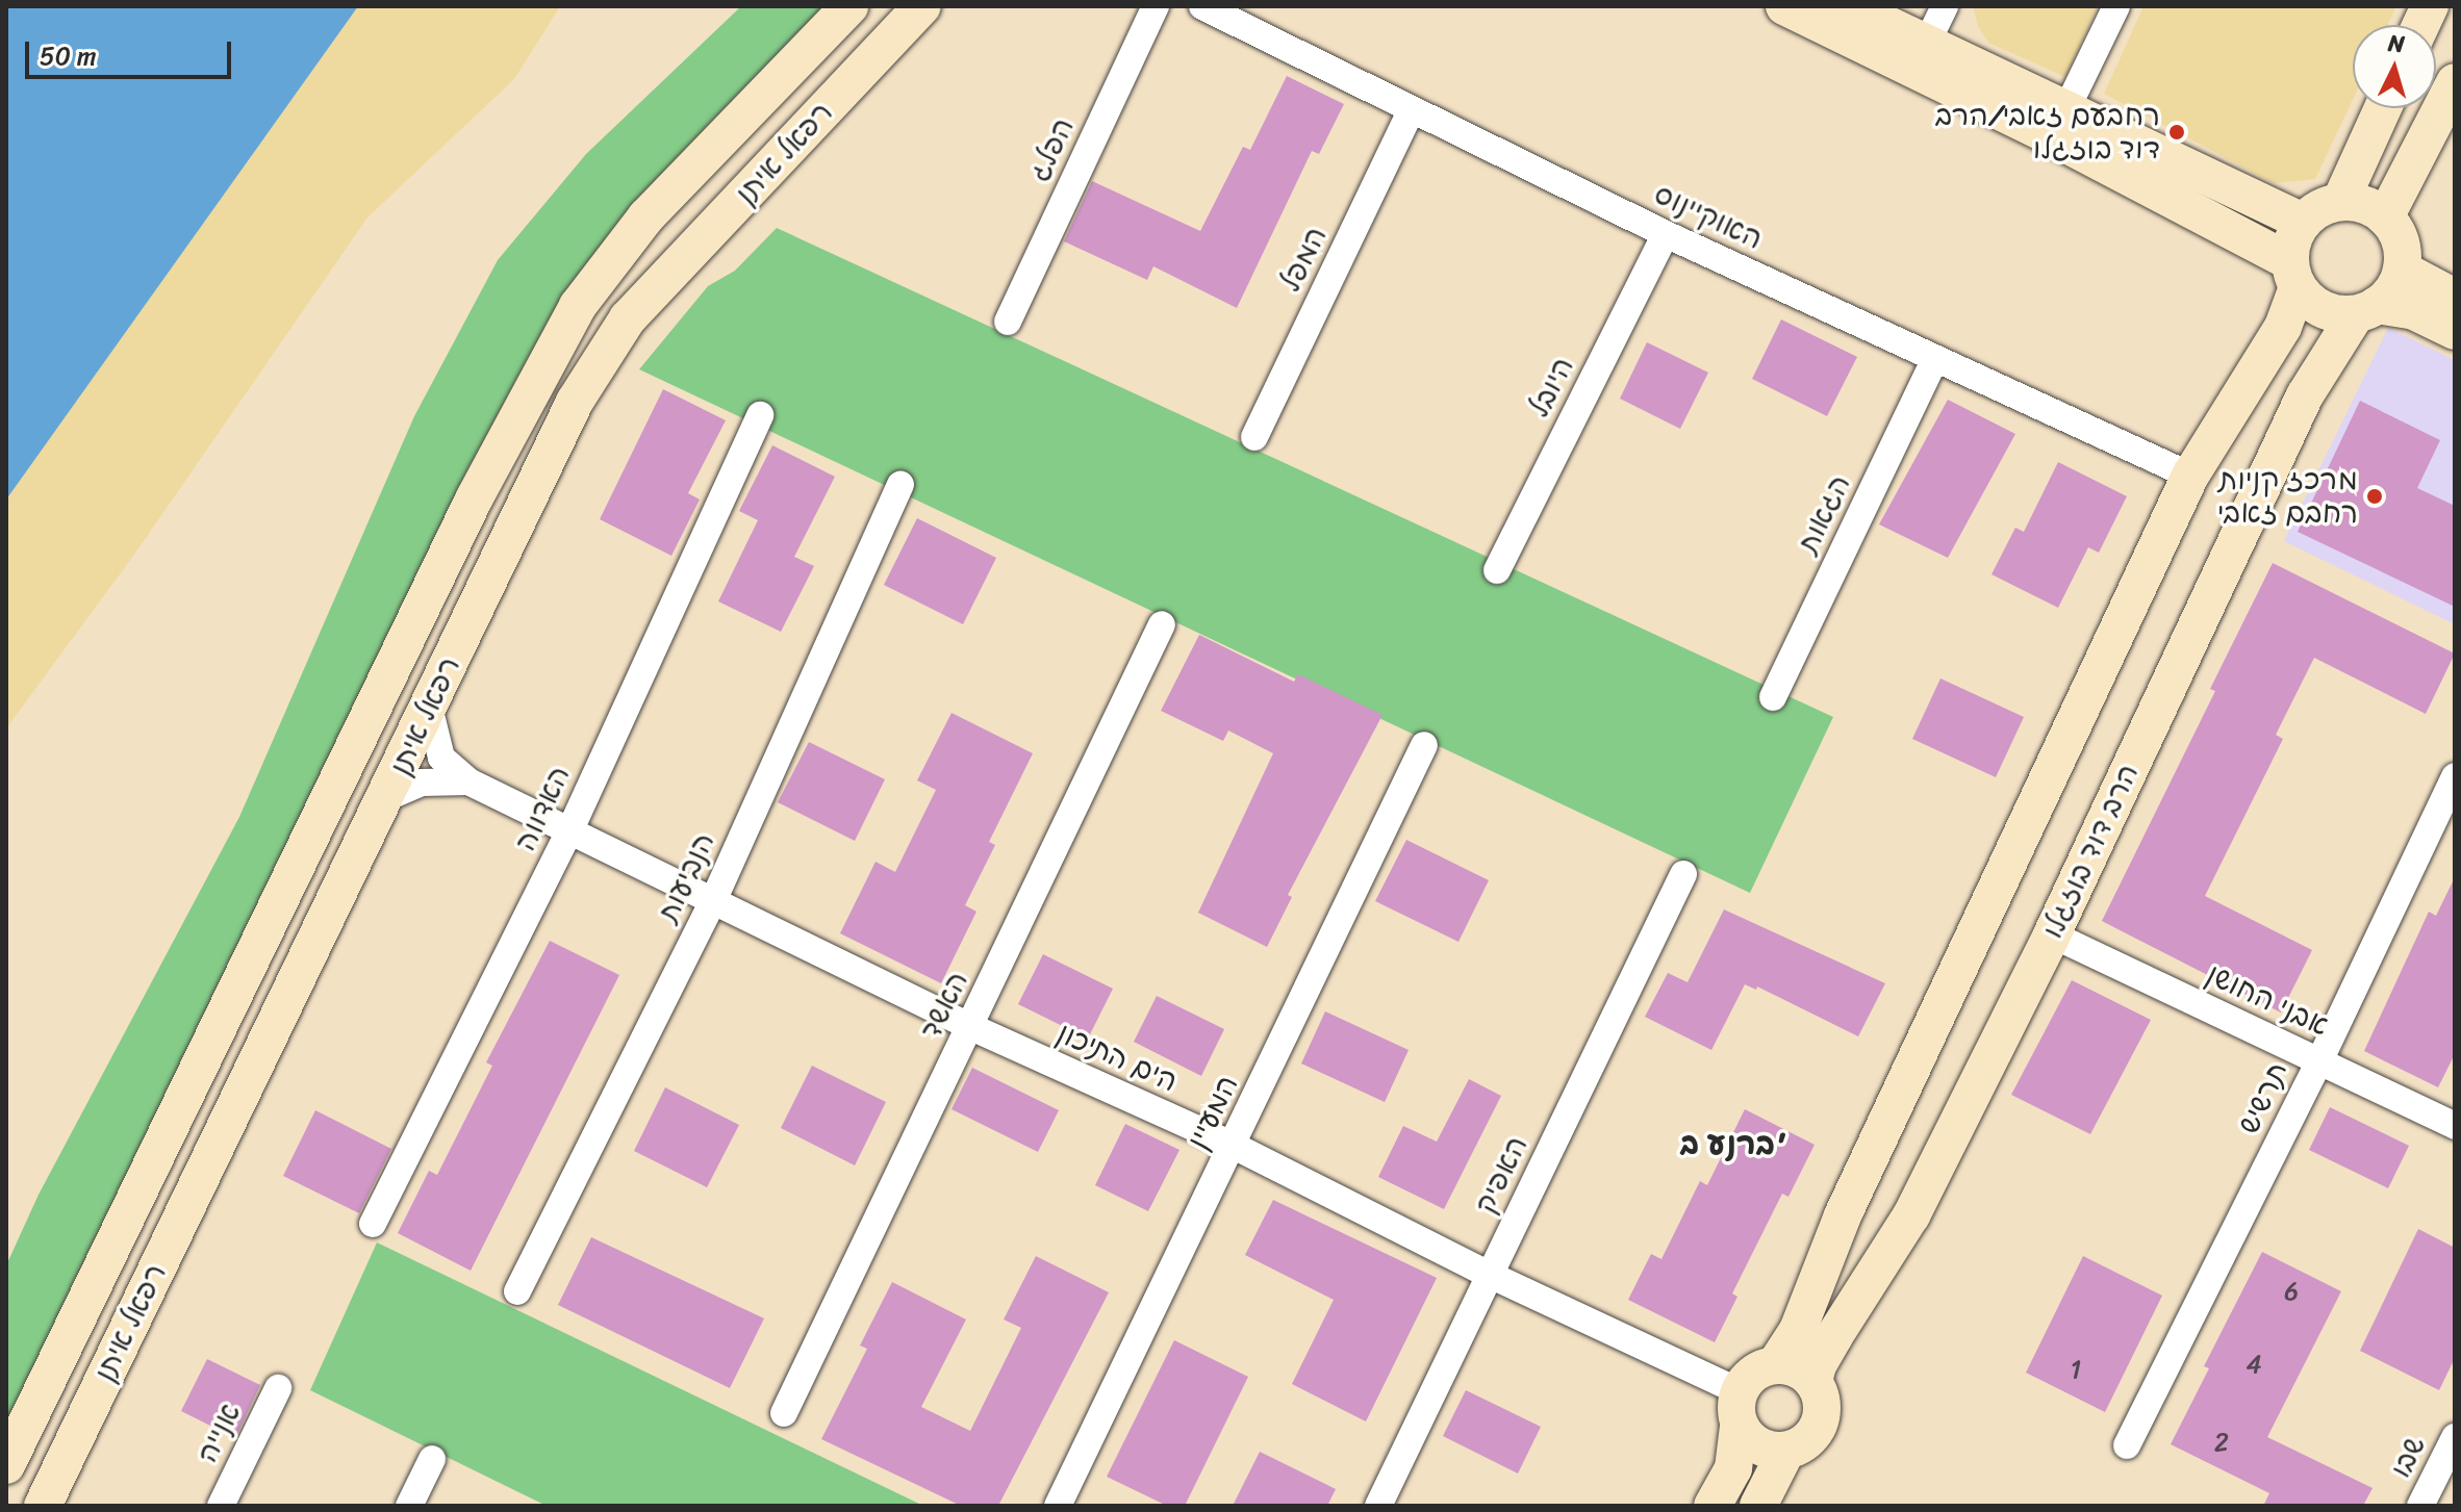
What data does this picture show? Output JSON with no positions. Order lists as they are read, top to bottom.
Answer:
{
  "streets": {
    "street": [
      "הפלג",
      "רפאל איתן",
      "האוקיינוס",
      "המפל",
      "היובל",
      "הגאות",
      "האדווה",
      "הרב דוד בוזגלו",
      "הנביעות",
      "אבני החושן",
      "האשד",
      "הים התיכון",
      "תרשיש",
      "המעיין",
      "האפיק",
      "אנייה",
      "שבו"
    ]
  },
  "crossings": [
    ["רפאל איתן", "הים התיכון"],
    ["האוקיינוס", "המפל"],
    ["האוקיינוס", "היובל"],
    ["האוקיינוס", "הגאות"],
    ["האדווה", "הים התיכון"],
    ["הרב דוד בוזגלו", "אבני החושן"],
    ["הרב דוד בוזגלו", "הים התיכון"],
    ["הנביעות", "הים התיכון"],
    ["אבני החושן", "תרשיש"],
    ["האשד", "הים התיכון"],
    ["הים התיכון", "המעיין"],
    ["הים התיכון", "האפיק"]
  ],
  "districts": ["ברנע ב'"],
  "places": ["רחבעם זאבי/הרב דוד בוזגלו", "מרכז קניות רחבם זאבי"],
  "house_numbers": [
    "6",
    "4",
    "1",
    "2"
  ],
  "scale_bar": "50 m",
  "north": "top"
}
